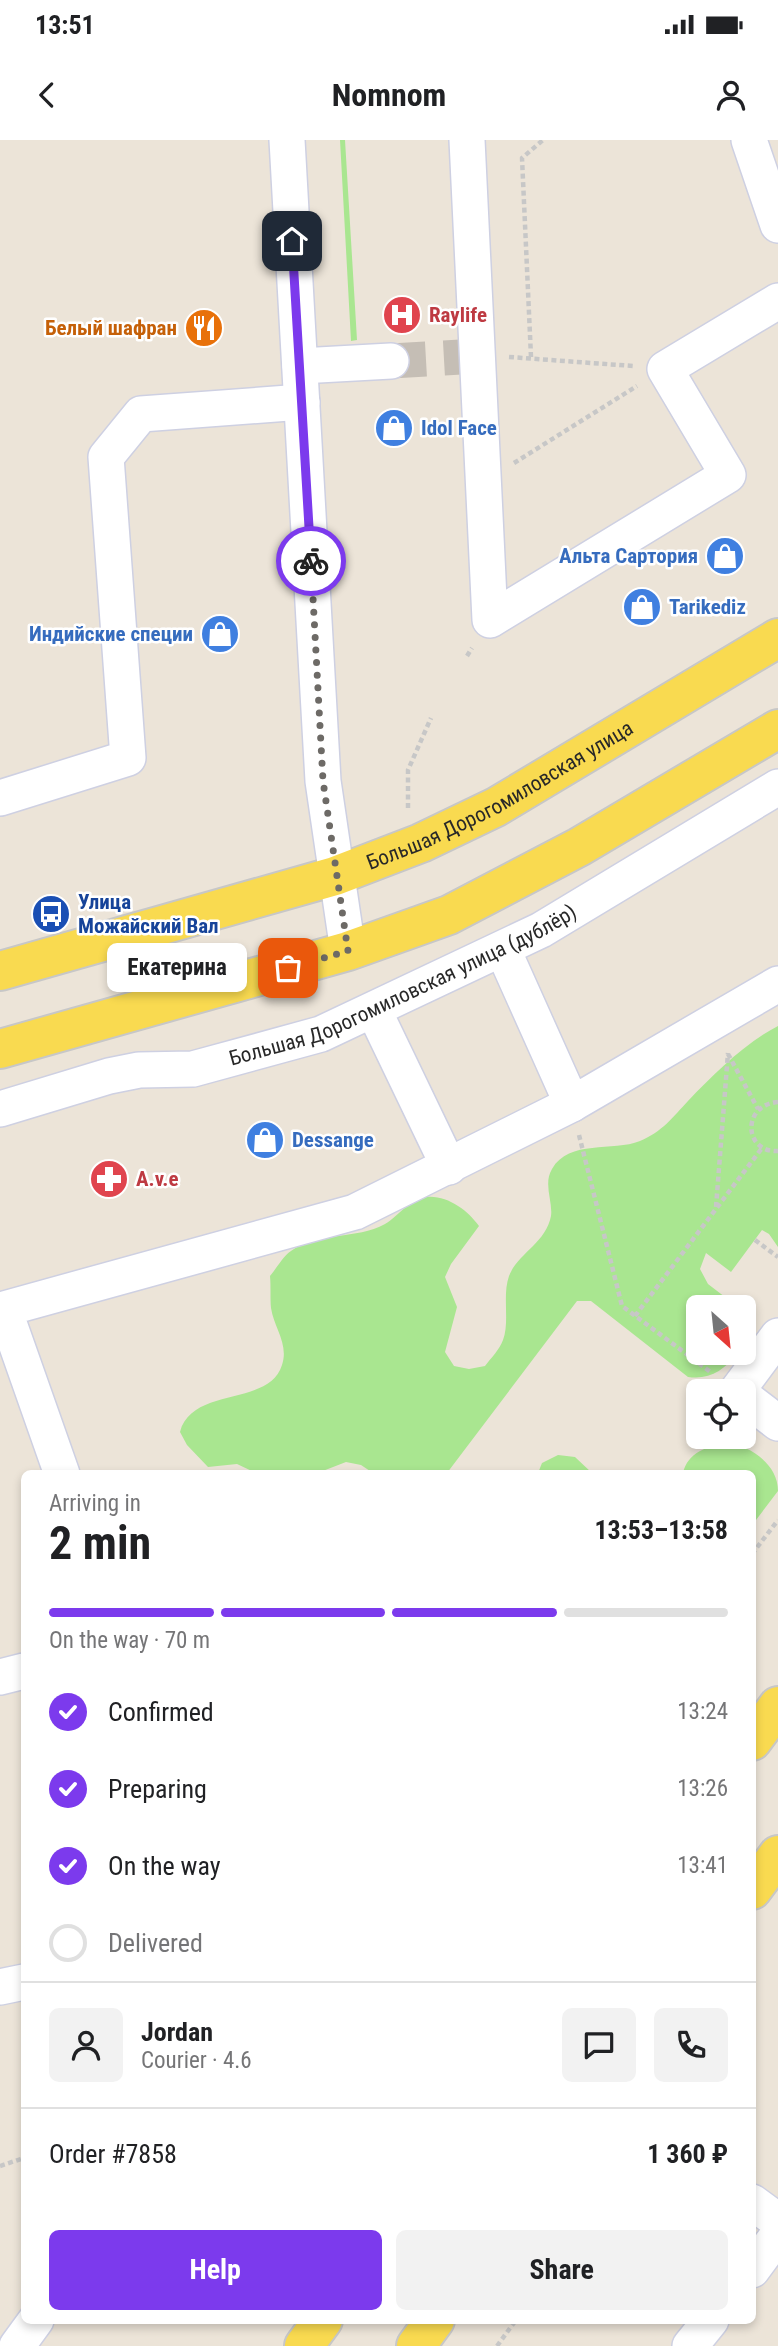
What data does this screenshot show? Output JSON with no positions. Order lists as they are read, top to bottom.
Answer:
{
  "streets": {
    "main road": ["Большая Дорогомиловская улица"],
    "street": ["Большая Дорогомиловская улица (дублёр)"]
  },
  "places": {
    "hospital": ["Raylife"],
    "restaurant": ["Белый шафран"],
    "shop": [
      "Idol Face",
      "Альта Сартория",
      "Tarikediz",
      "Индийские специи",
      "Dessange"
    ],
    "bus stop": ["Улица Можайский Вал"],
    "other": ["Екатерина"],
    "pharmacy": ["A.v.e"]
  },
  "north": "bottom right",
  "page": {
    "status": "13:51",
    "header": "Nomnom",
    "bubble": "Екатерина",
    "heading": ["2 min", "Arriving in", "13:53–13:58"],
    "panel": [
      "Jordan",
      "Courier · 4.6",
      "Order #7858",
      "1 360 ₽"
    ],
    "bar": "On the way · 70 m",
    "list": [
      ["Confirmed", "13:24"],
      ["Preparing", "13:26"],
      ["On the way", "13:41"],
      "Delivered"
    ],
    "buttons": ["Help", "Share"]
  }
}
